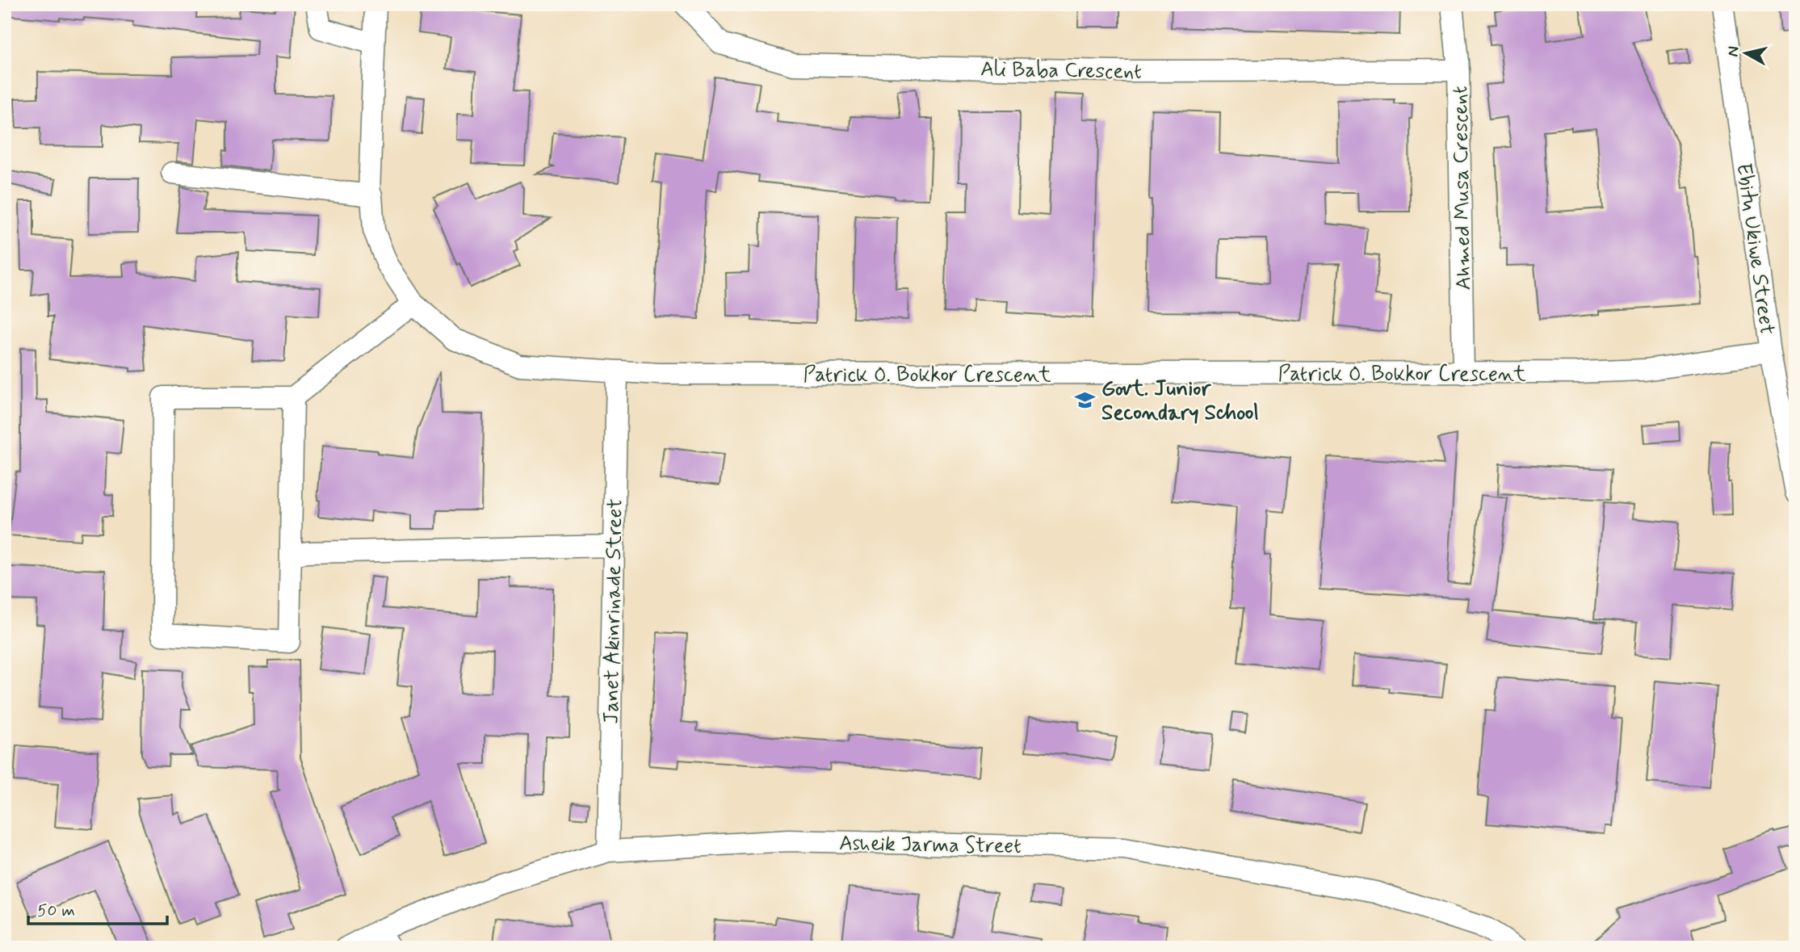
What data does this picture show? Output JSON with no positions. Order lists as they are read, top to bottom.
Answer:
{
  "streets": {
    "street": [
      "Ali Baba Crescent",
      "Ahmed Musa Crescent",
      "Ebitu Ukiwe Street",
      "Patrick O. Bokkor Crescent",
      "Janet Akinrinade Street",
      "Asheik Jarma Street"
    ]
  },
  "crossings": [
    ["Ali Baba Crescent", "Ahmed Musa Crescent"],
    ["Ahmed Musa Crescent", "Patrick O. Bokkor Crescent"],
    ["Ebitu Ukiwe Street", "Patrick O. Bokkor Crescent"],
    ["Patrick O. Bokkor Crescent", "Janet Akinrinade Street"],
    ["Janet Akinrinade Street", "Asheik Jarma Street"]
  ],
  "places": {
    "school or university": ["Govt. Junior Secondary School"]
  },
  "scale_bar": "50 m",
  "north": "left"
}
